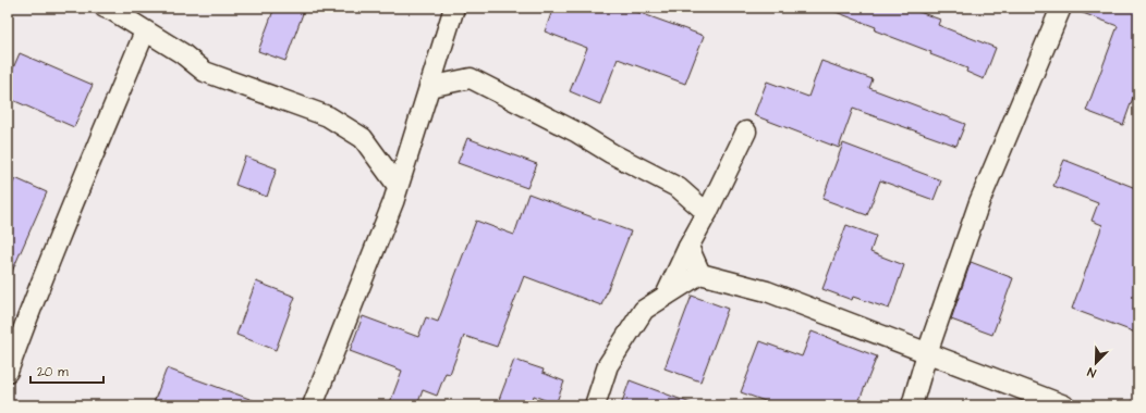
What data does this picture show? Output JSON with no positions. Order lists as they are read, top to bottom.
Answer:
{
  "scale_bar": "20 m",
  "north": "bottom left"
}
